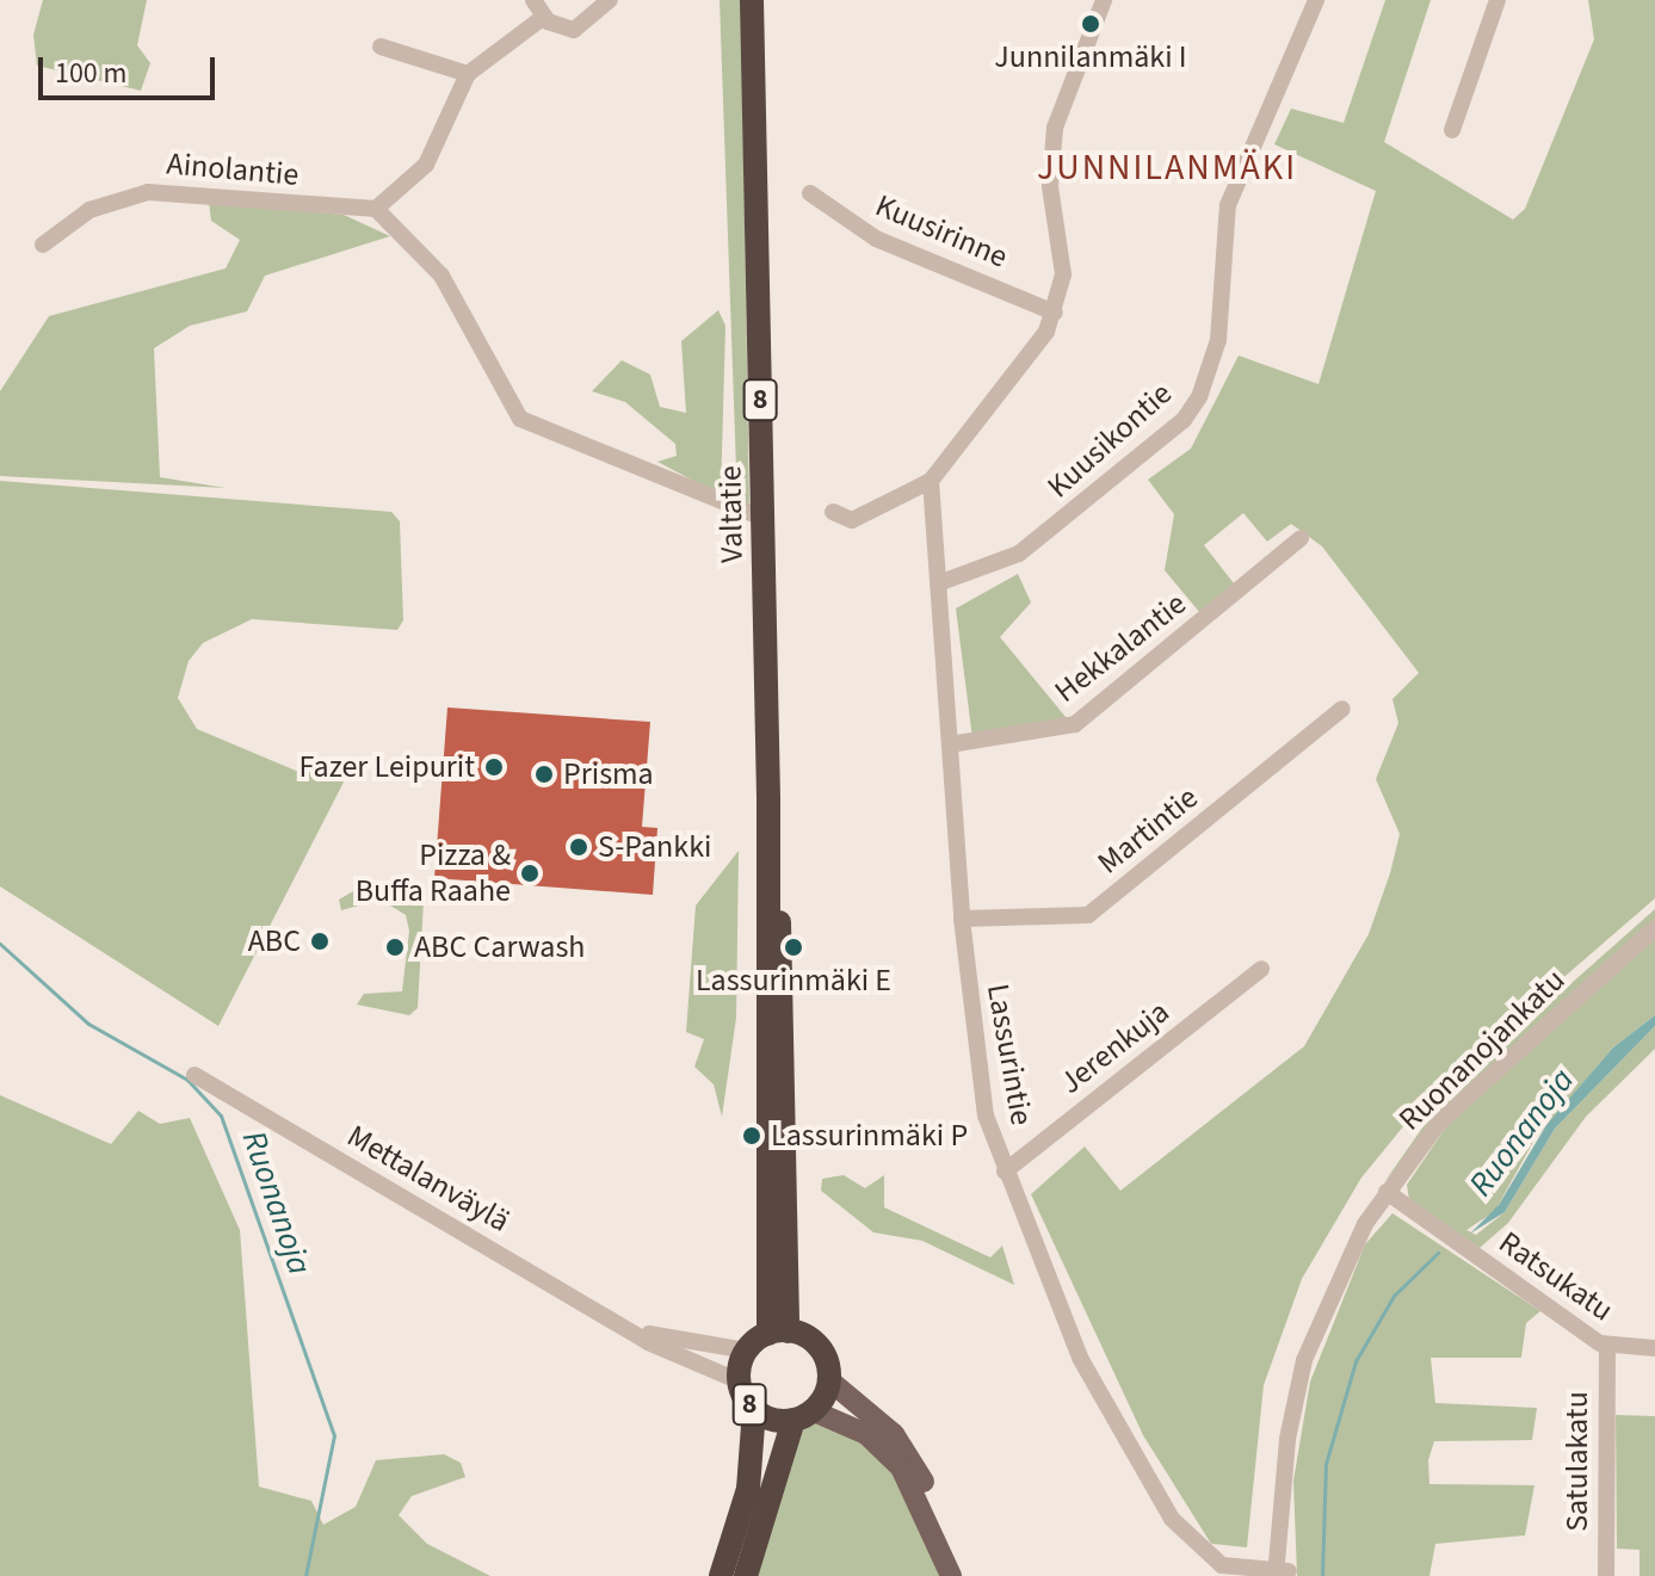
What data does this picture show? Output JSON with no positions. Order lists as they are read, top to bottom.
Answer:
{
  "streets": {
    "highway": ["8", "Valtatie"],
    "street": [
      "Ainolantie",
      "Kuusirinne",
      "Kuusikontie",
      "Hekkalantie",
      "Martintie",
      "Jerenkuja",
      "Ruonanojankatu",
      "Lassurintie",
      "Mettalanväylä",
      "Ratsukatu",
      "Satulakatu"
    ]
  },
  "crossings": [
    ["8", "Valtatie"],
    ["8", "Mettalanväylä"],
    ["Kuusikontie", "Lassurintie"],
    ["Valtatie", "Mettalanväylä"],
    ["Hekkalantie", "Lassurintie"],
    ["Martintie", "Lassurintie"],
    ["Jerenkuja", "Lassurintie"],
    ["Ruonanojankatu", "Lassurintie"],
    ["Ruonanojankatu", "Ratsukatu"],
    ["Ratsukatu", "Satulakatu"]
  ],
  "districts": ["JUNNILANMÄKI"],
  "water": ["Ruonanoja"],
  "places": [
    "Junnilanmäki I",
    "Fazer Leipurit",
    "Prisma",
    "S-Pankki",
    "Pizza & Buffa Raahe",
    "ABC",
    "ABC Carwash",
    "Lassurinmäki E",
    "Lassurinmäki P"
  ],
  "scale_bar": "100 m"
}
